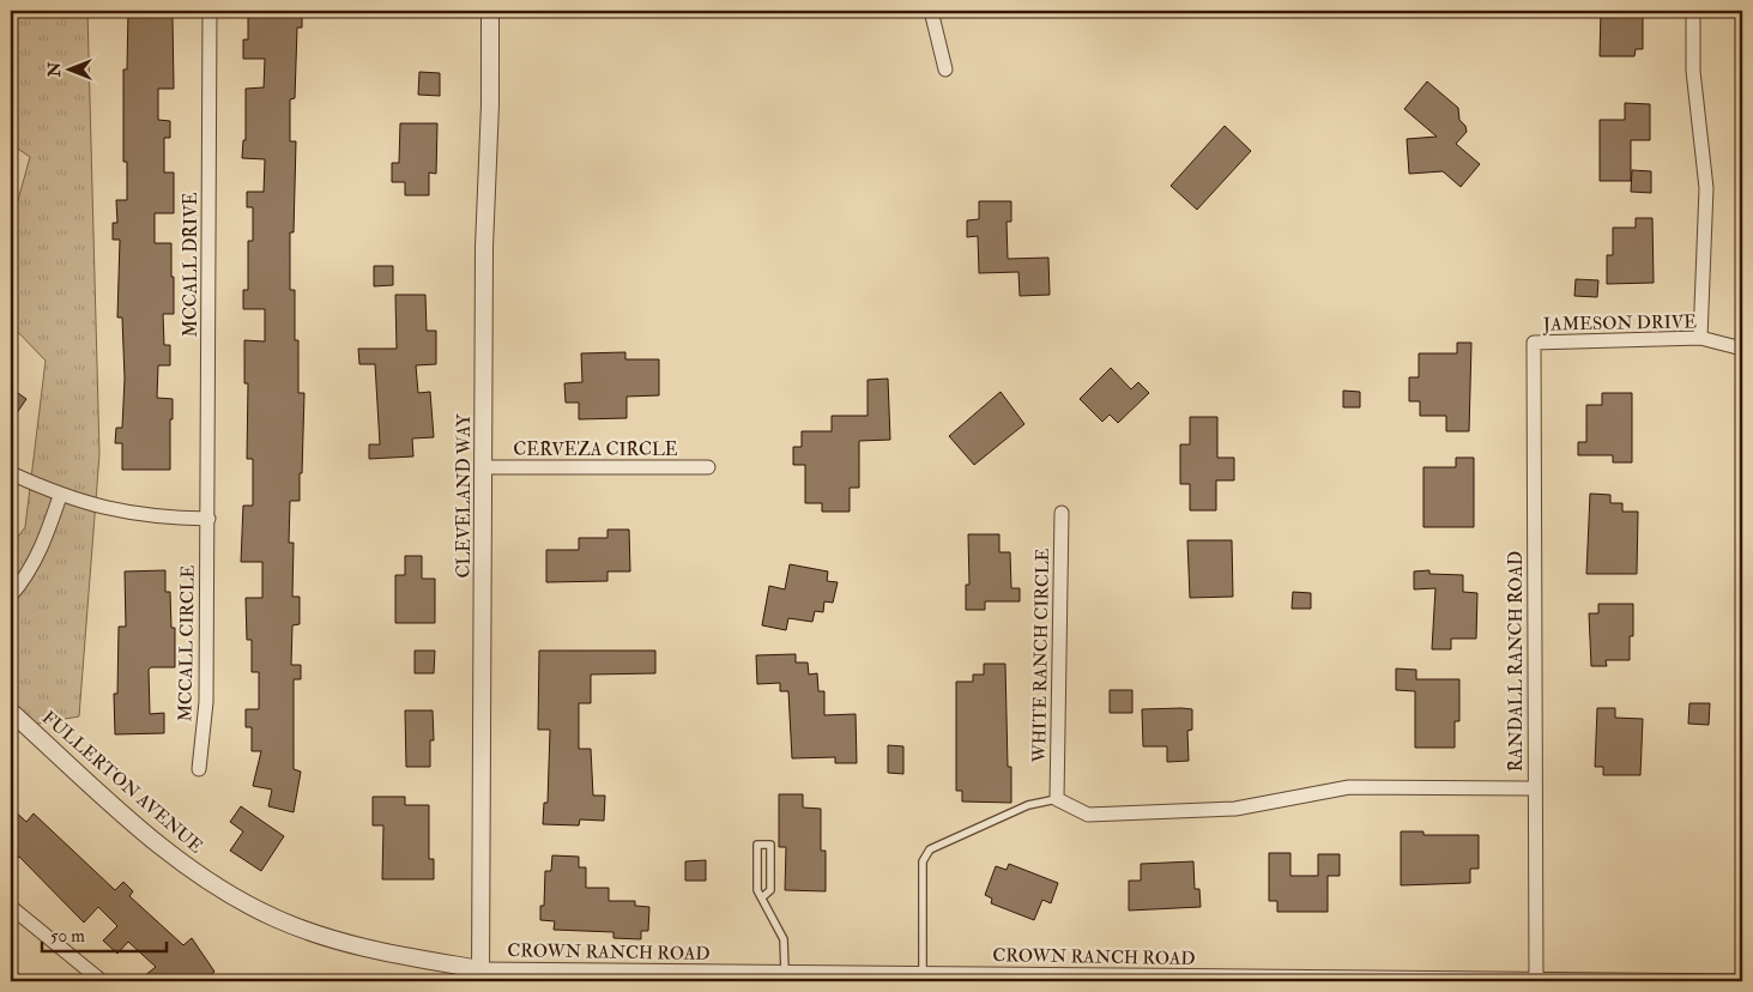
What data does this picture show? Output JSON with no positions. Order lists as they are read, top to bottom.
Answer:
{
  "streets": {
    "street": [
      "MCCALL DRIVE",
      "JAMESON DRIVE",
      "CERVEZA CIRCLE",
      "CLEVELAND WAY",
      "MCCALL CIRCLE",
      "WHITE RANCH CIRCLE",
      "RANDALL RANCH ROAD",
      "FULLERTON AVENUE",
      "CROWN RANCH ROAD"
    ]
  },
  "crossings": [
    ["MCCALL DRIVE", "MCCALL CIRCLE"],
    ["JAMESON DRIVE", "RANDALL RANCH ROAD"],
    ["CERVEZA CIRCLE", "CLEVELAND WAY"],
    ["CLEVELAND WAY", "FULLERTON AVENUE"],
    ["CLEVELAND WAY", "CROWN RANCH ROAD"],
    ["RANDALL RANCH ROAD", "CROWN RANCH ROAD"],
    ["FULLERTON AVENUE", "CROWN RANCH ROAD"]
  ],
  "scale_bar": "50 m",
  "north": "left"
}
